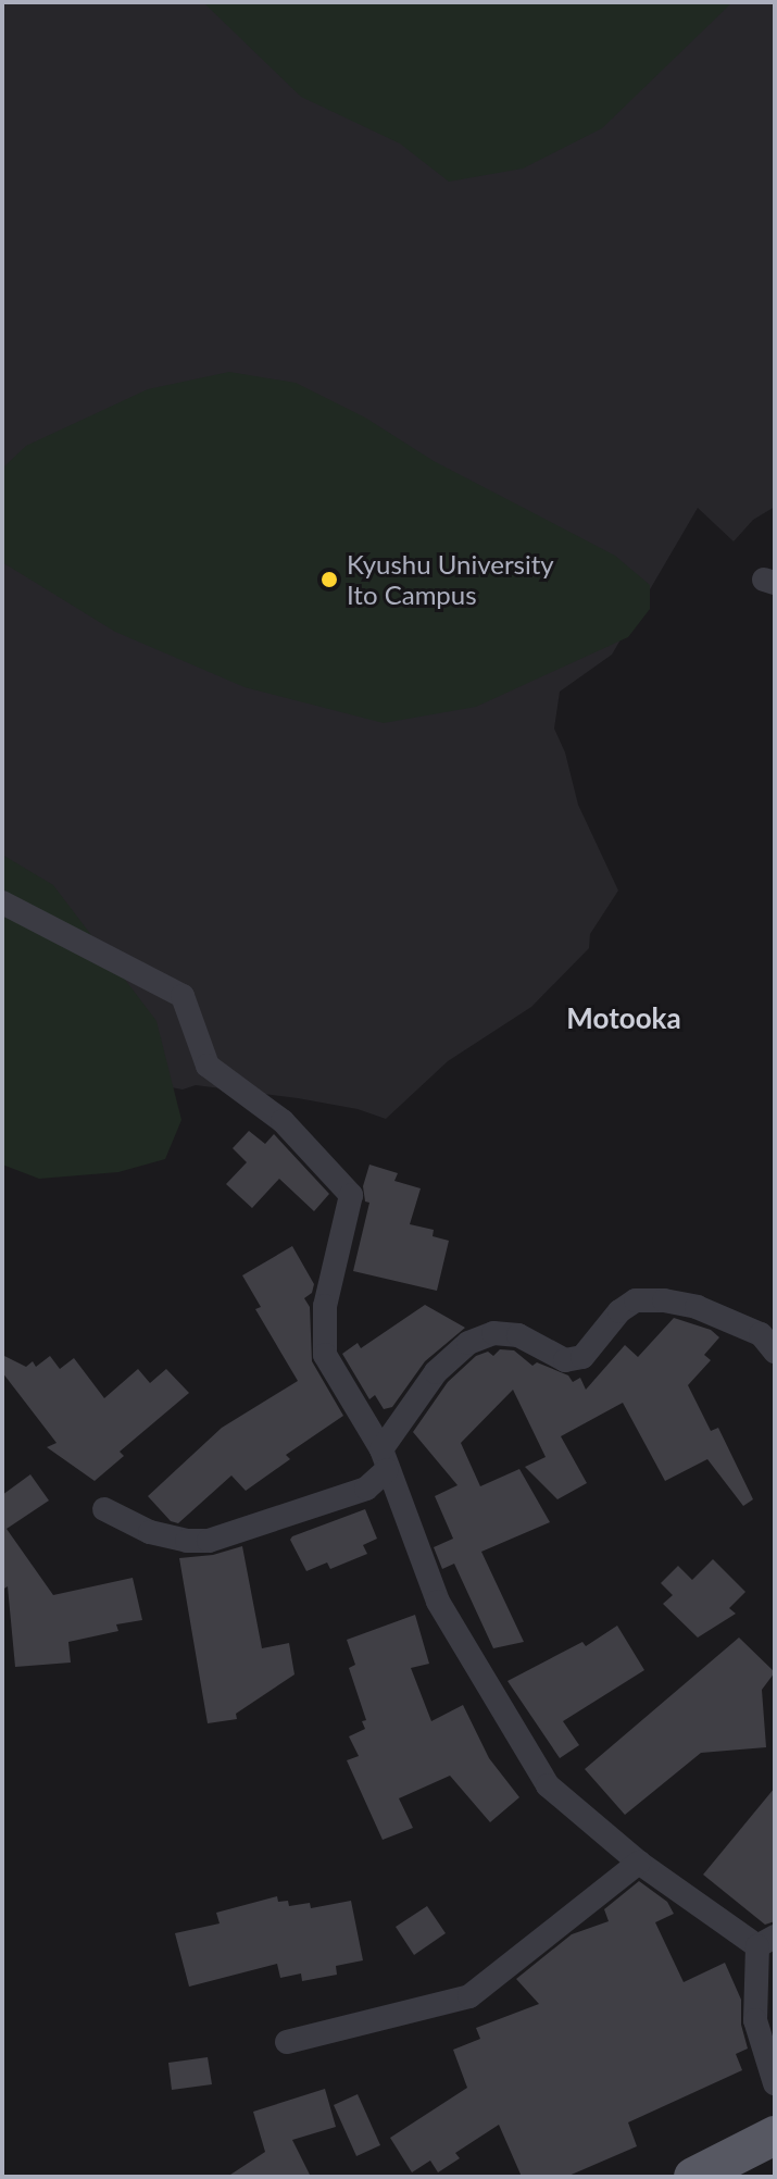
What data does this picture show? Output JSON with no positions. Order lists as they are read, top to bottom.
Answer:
{
  "districts": ["Motooka"],
  "places": ["Kyushu University Ito Campus"]
}
